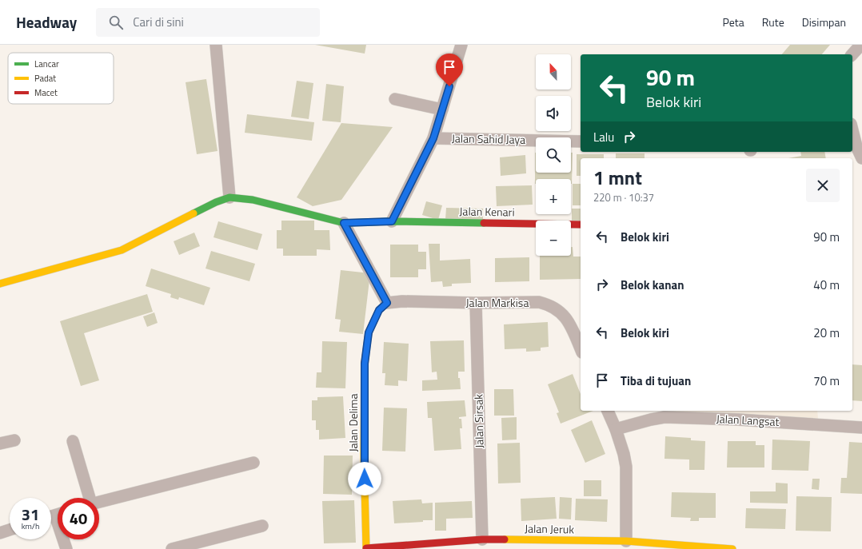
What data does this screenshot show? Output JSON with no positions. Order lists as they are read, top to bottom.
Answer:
{
  "streets": {
    "street": [
      "Jalan Sahid Jaya",
      "Jalan Kenari",
      "Jalan Markisa",
      "Jalan Langsat",
      "Jalan Sirsak",
      "Jalan Delima",
      "Jalan Jeruk"
    ]
  },
  "crossings": [
    ["Jalan Markisa", "Jalan Sirsak"],
    ["Jalan Markisa", "Jalan Delima"],
    ["Jalan Sirsak", "Jalan Jeruk"],
    ["Jalan Delima", "Jalan Jeruk"]
  ],
  "legend": ["Lancar", "Padat", "Macet"],
  "north": "top",
  "page": {
    "header": "Headway",
    "search": "Cari di sini",
    "nav": ["Peta", "Rute", "Disimpan"],
    "map_buttons": ["+", "−"],
    "turn": ["90 m", "Belok kiri"],
    "then": "Lalu",
    "heading": ["1 mnt", "220 m · 10:37"],
    "list": [
      {
        "name": "Belok kiri",
        "value": "90 m"
      },
      {
        "name": "Belok kanan",
        "value": "40 m"
      },
      {
        "name": "Belok kiri",
        "value": "20 m"
      },
      {
        "name": "Tiba di tujuan",
        "value": "70 m"
      }
    ],
    "speed": "31 km/h",
    "limit": "40"
  }
}
